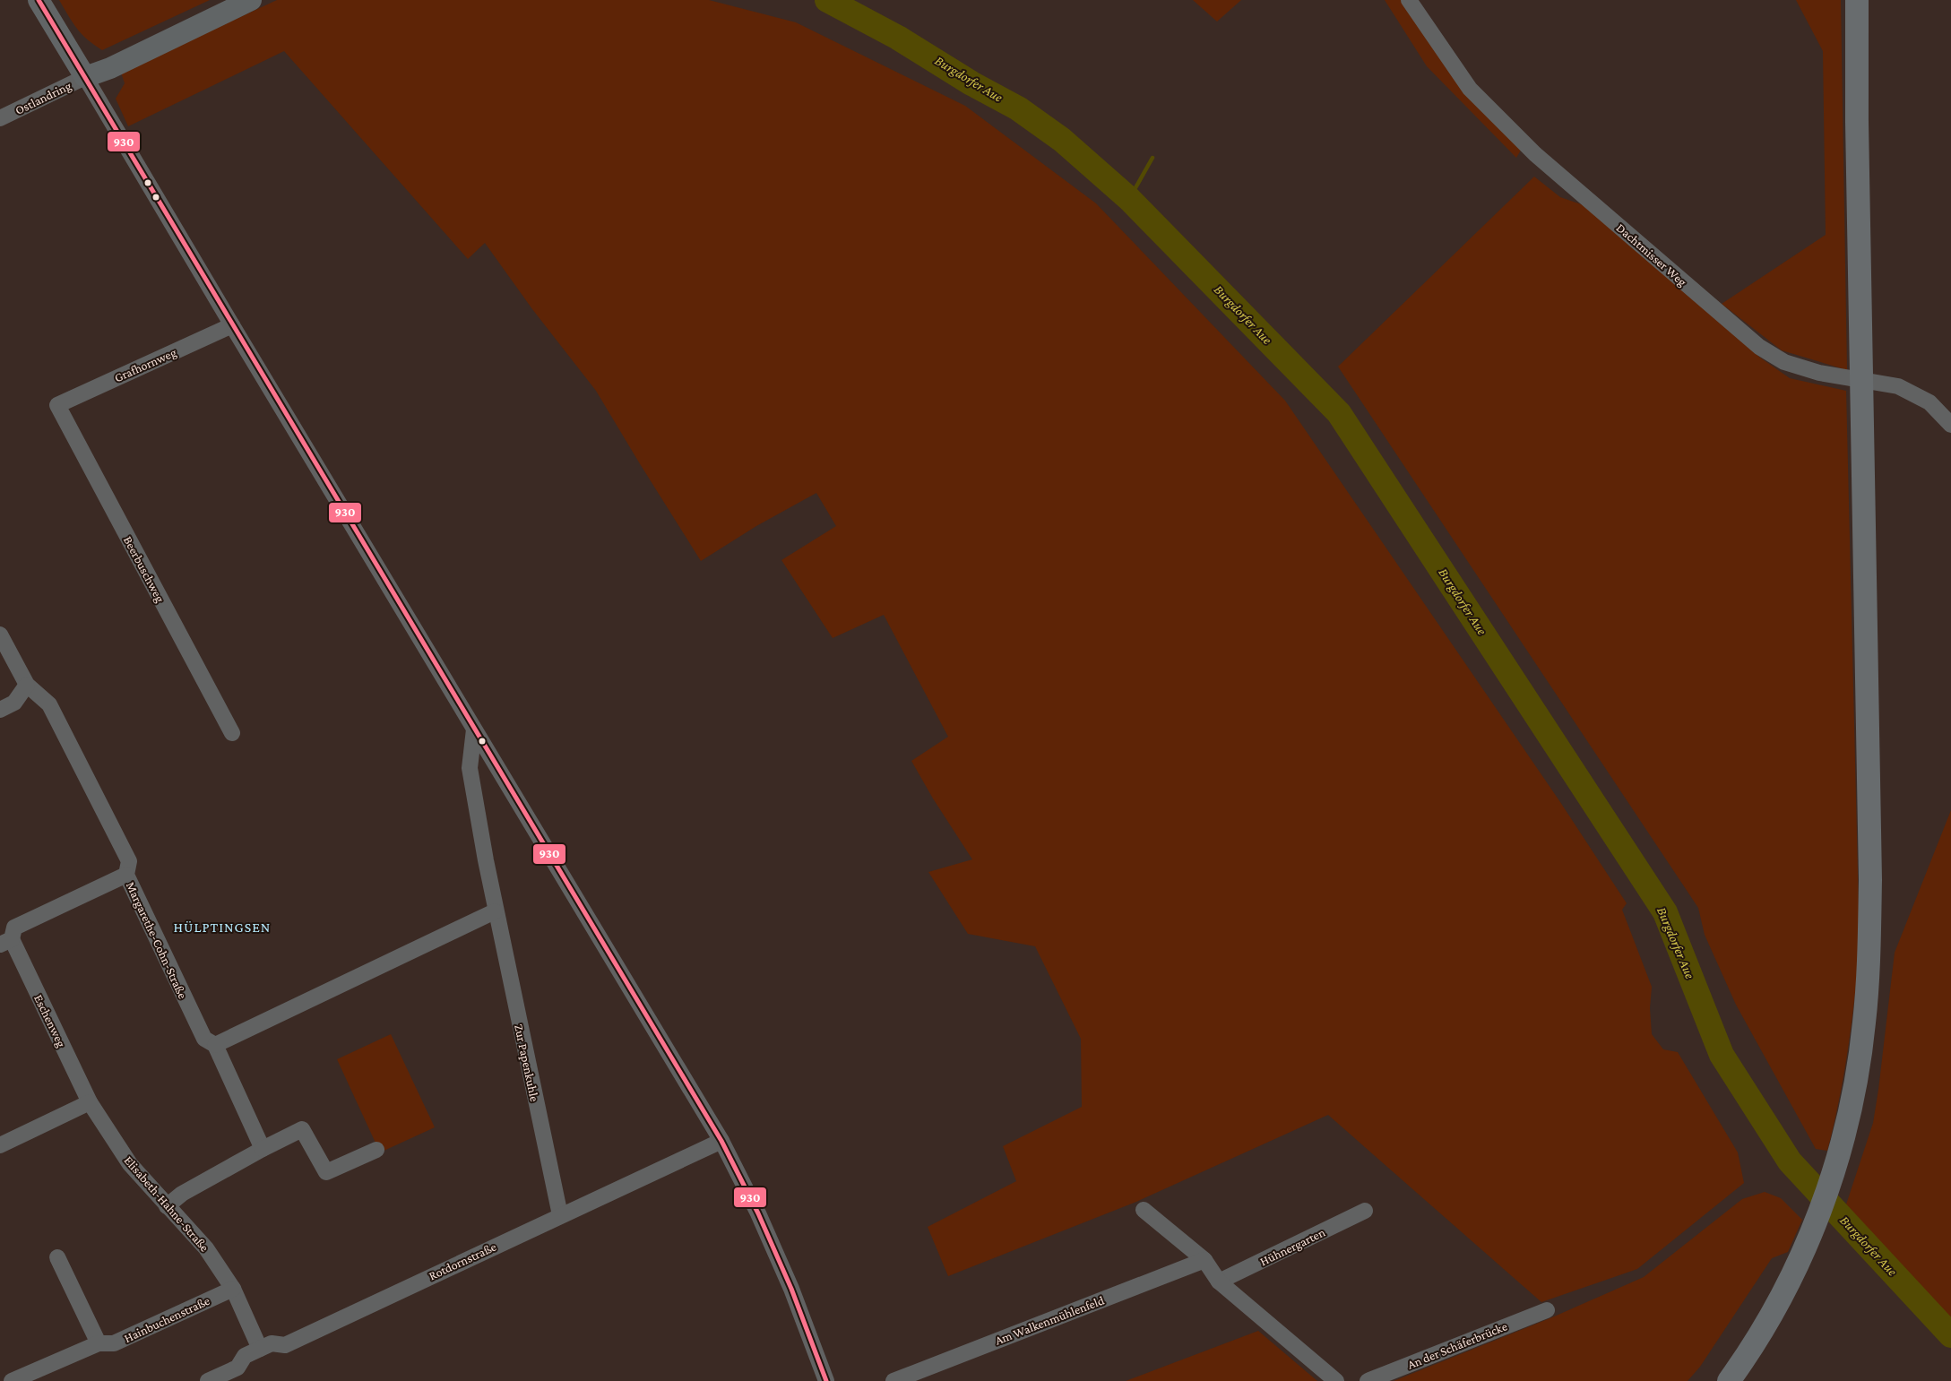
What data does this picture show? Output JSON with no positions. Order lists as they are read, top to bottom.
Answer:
{
  "streets": {
    "street": [
      "Ostlandring",
      "Dachtmisser Weg",
      "Grafhornweg",
      "Beerbuschweg",
      "Margarethe-Cohn-Straße",
      "Eschenweg",
      "Zur Papenkuhle",
      "Elisabeth-Hahne-Straße",
      "Hühnergarten",
      "Rotdornstraße",
      "Hainbuchenstraße",
      "Am Walkenmühlenfeld",
      "An der Schäferbrücke"
    ]
  },
  "crossings": [
    ["Grafhornweg", "Beerbuschweg"],
    ["Margarethe-Cohn-Straße", "Eschenweg"],
    ["Eschenweg", "Elisabeth-Hahne-Straße"],
    ["Zur Papenkuhle", "Rotdornstraße"],
    ["Elisabeth-Hahne-Straße", "Rotdornstraße"],
    ["Elisabeth-Hahne-Straße", "Hainbuchenstraße"]
  ],
  "districts": ["HÜLPTINGSEN"],
  "water": ["Burgdorfer Aue"],
  "lines": ["transit line 930"]
}
